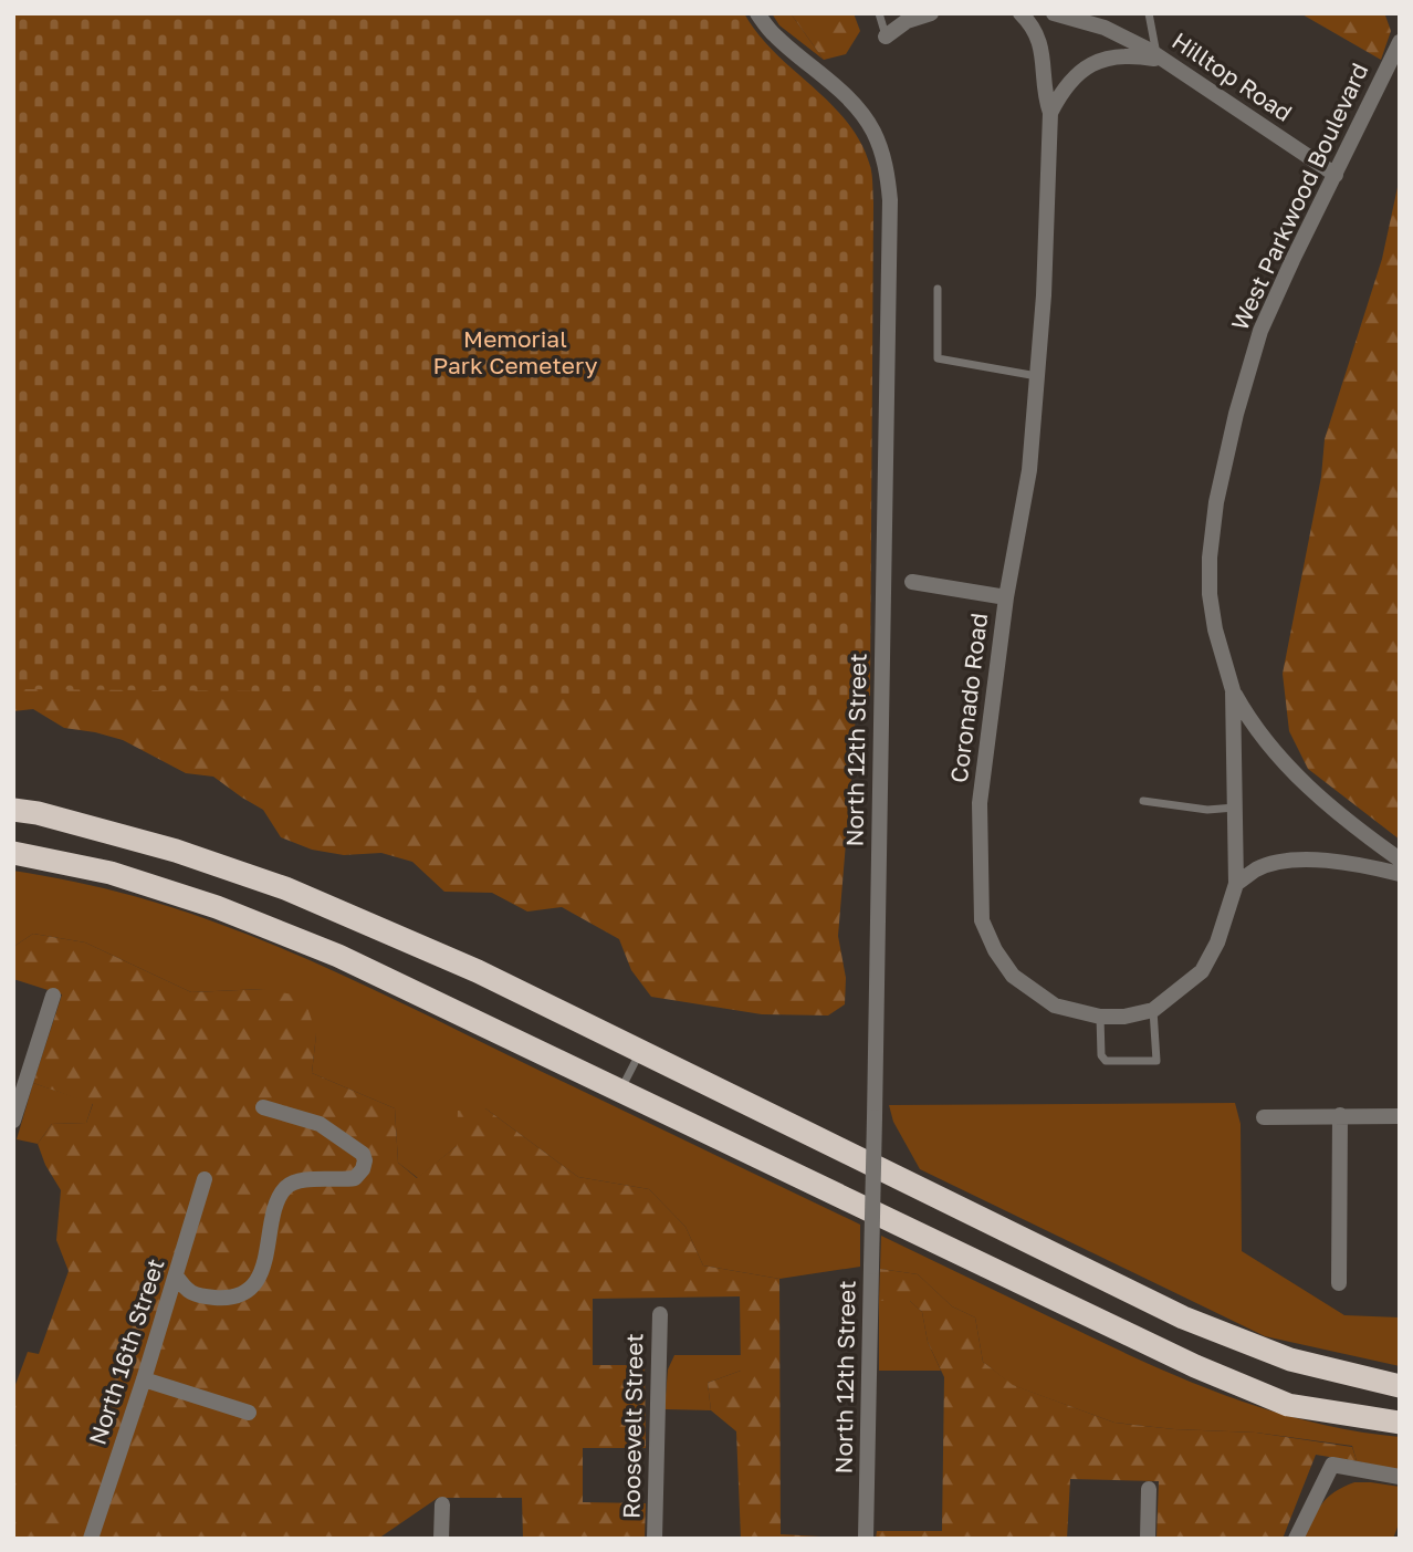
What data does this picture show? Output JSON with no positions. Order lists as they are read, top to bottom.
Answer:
{
  "streets": {
    "street": [
      "Hilltop Road",
      "West Parkwood Boulevard",
      "Coronado Road",
      "North 12th Street",
      "North 16th Street",
      "Roosevelt Street"
    ]
  },
  "crossings": [
    ["Hilltop Road", "West Parkwood Boulevard"],
    ["West Parkwood Boulevard", "Coronado Road"]
  ],
  "parks": ["Memorial Park Cemetery"]
}
